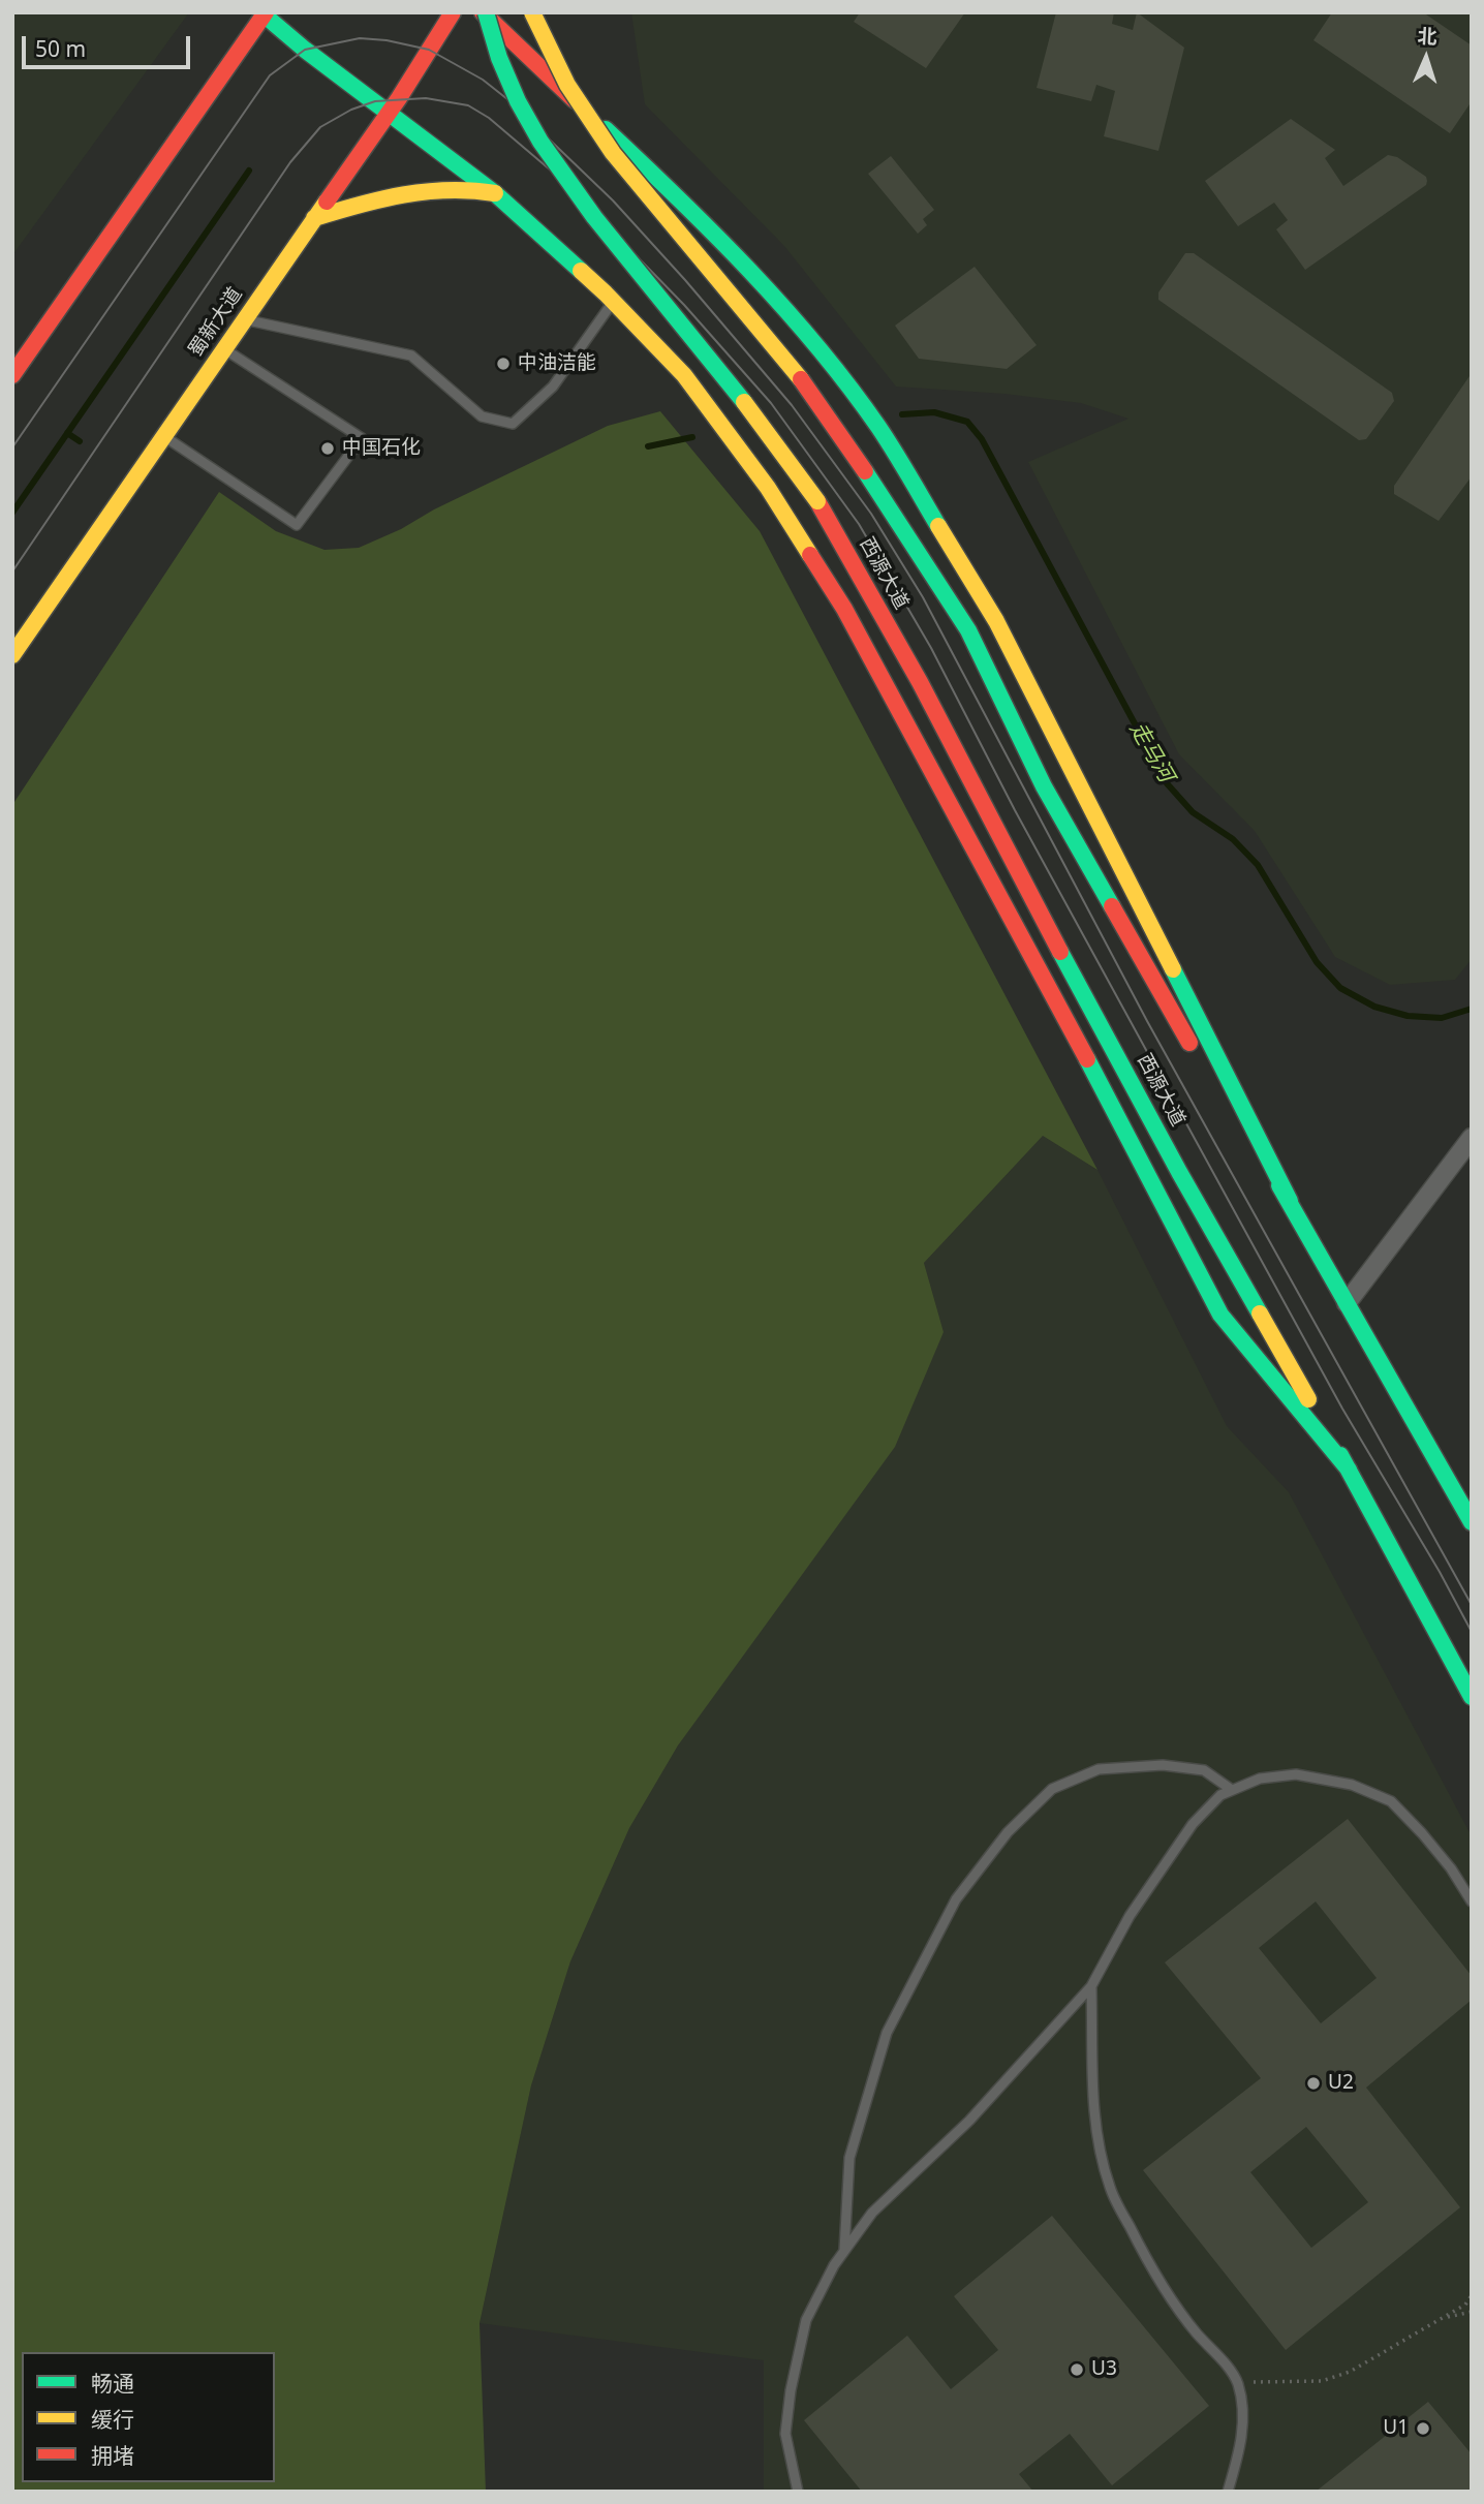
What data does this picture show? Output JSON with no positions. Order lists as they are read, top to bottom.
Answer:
{
  "streets": {
    "main road": ["蜀新大道", "西源大道"]
  },
  "water": ["走马河"],
  "places": [
    "中油洁能",
    "中国石化",
    "U2",
    "U3",
    "U1"
  ],
  "legend": ["畅通", "缓行", "拥堵"],
  "scale_bar": "50 m",
  "north": "top"
}
